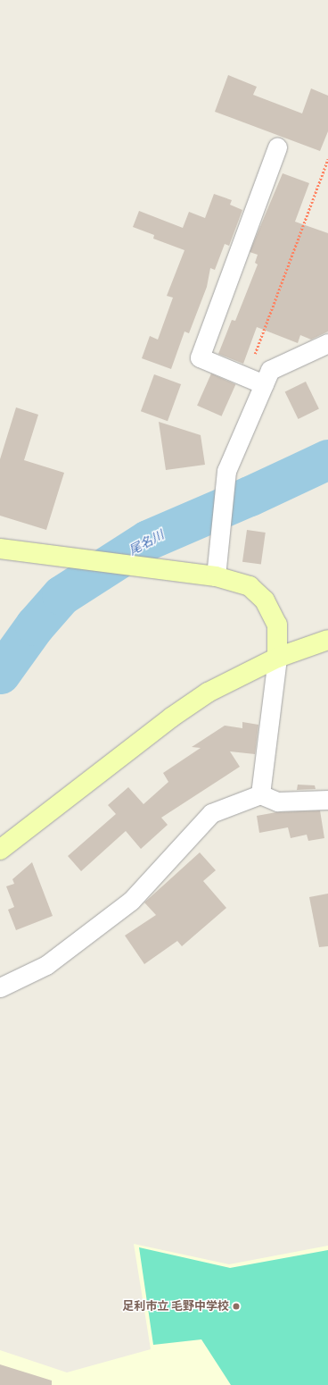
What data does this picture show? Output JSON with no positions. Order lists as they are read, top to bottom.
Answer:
{
  "water": ["尾名川"],
  "places": ["足利市立 毛野中学校"]
}
